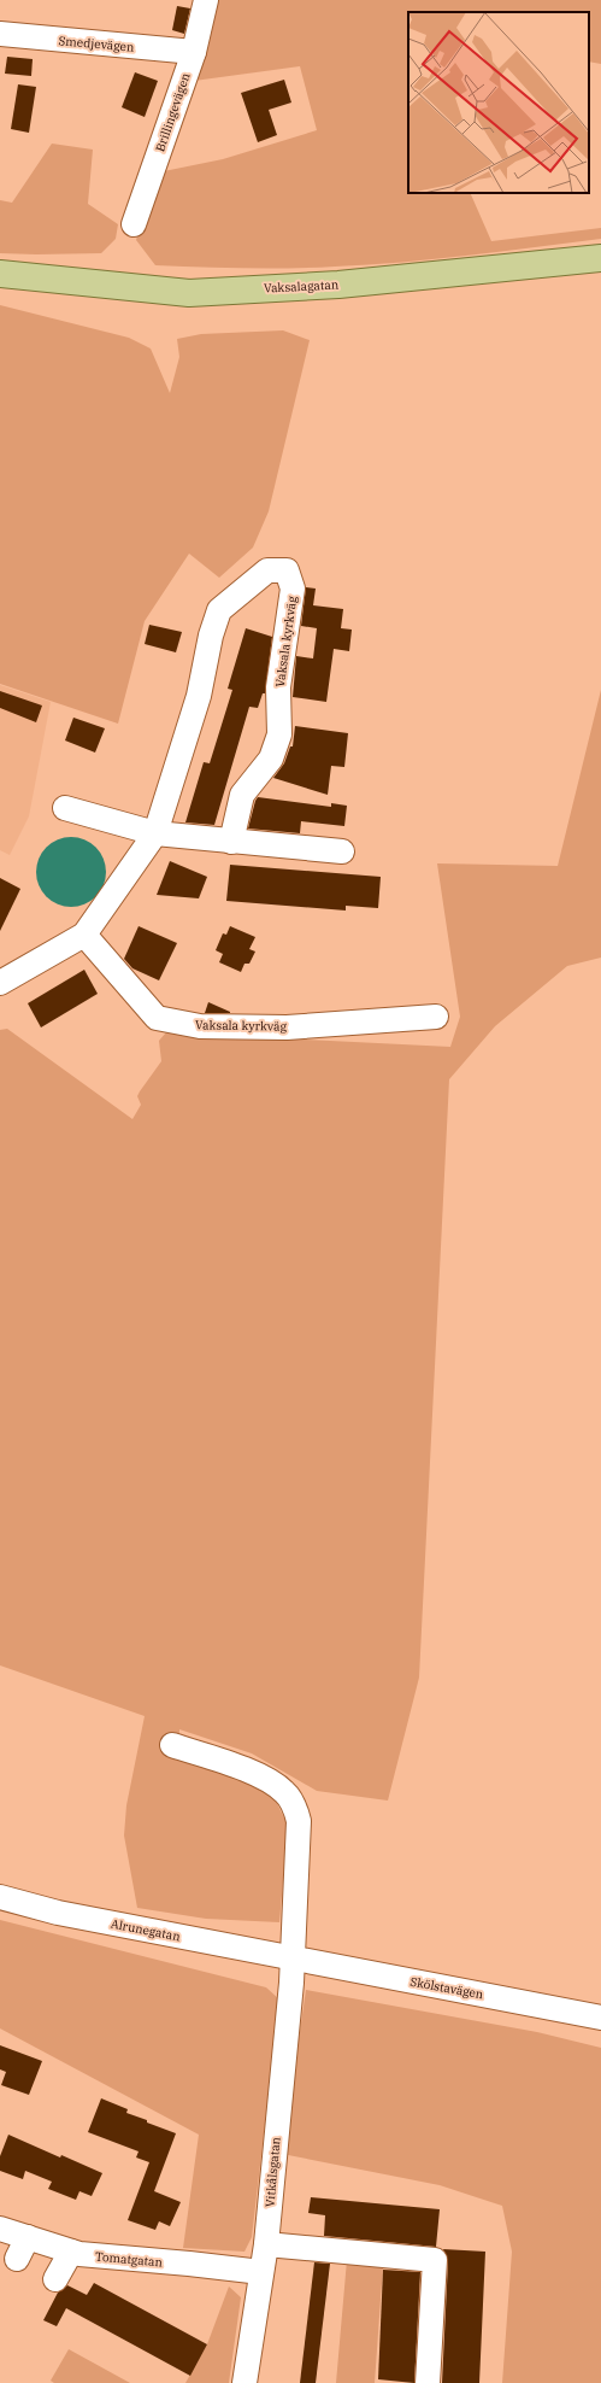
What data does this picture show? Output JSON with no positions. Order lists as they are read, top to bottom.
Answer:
{
  "streets": {
    "main road": ["Vaksalagatan"],
    "street": [
      "Smedjevägen",
      "Brillingevägen",
      "Vaksala kyrkväg",
      "Alrunegatan",
      "Skölstavägen",
      "Vitkålsgatan",
      "Tomatgatan"
    ]
  },
  "crossings": [
    ["Smedjevägen", "Brillingevägen"],
    ["Alrunegatan", "Skölstavägen"],
    ["Alrunegatan", "Vitkålsgatan"],
    ["Skölstavägen", "Vitkålsgatan"],
    ["Vitkålsgatan", "Tomatgatan"]
  ]
}
